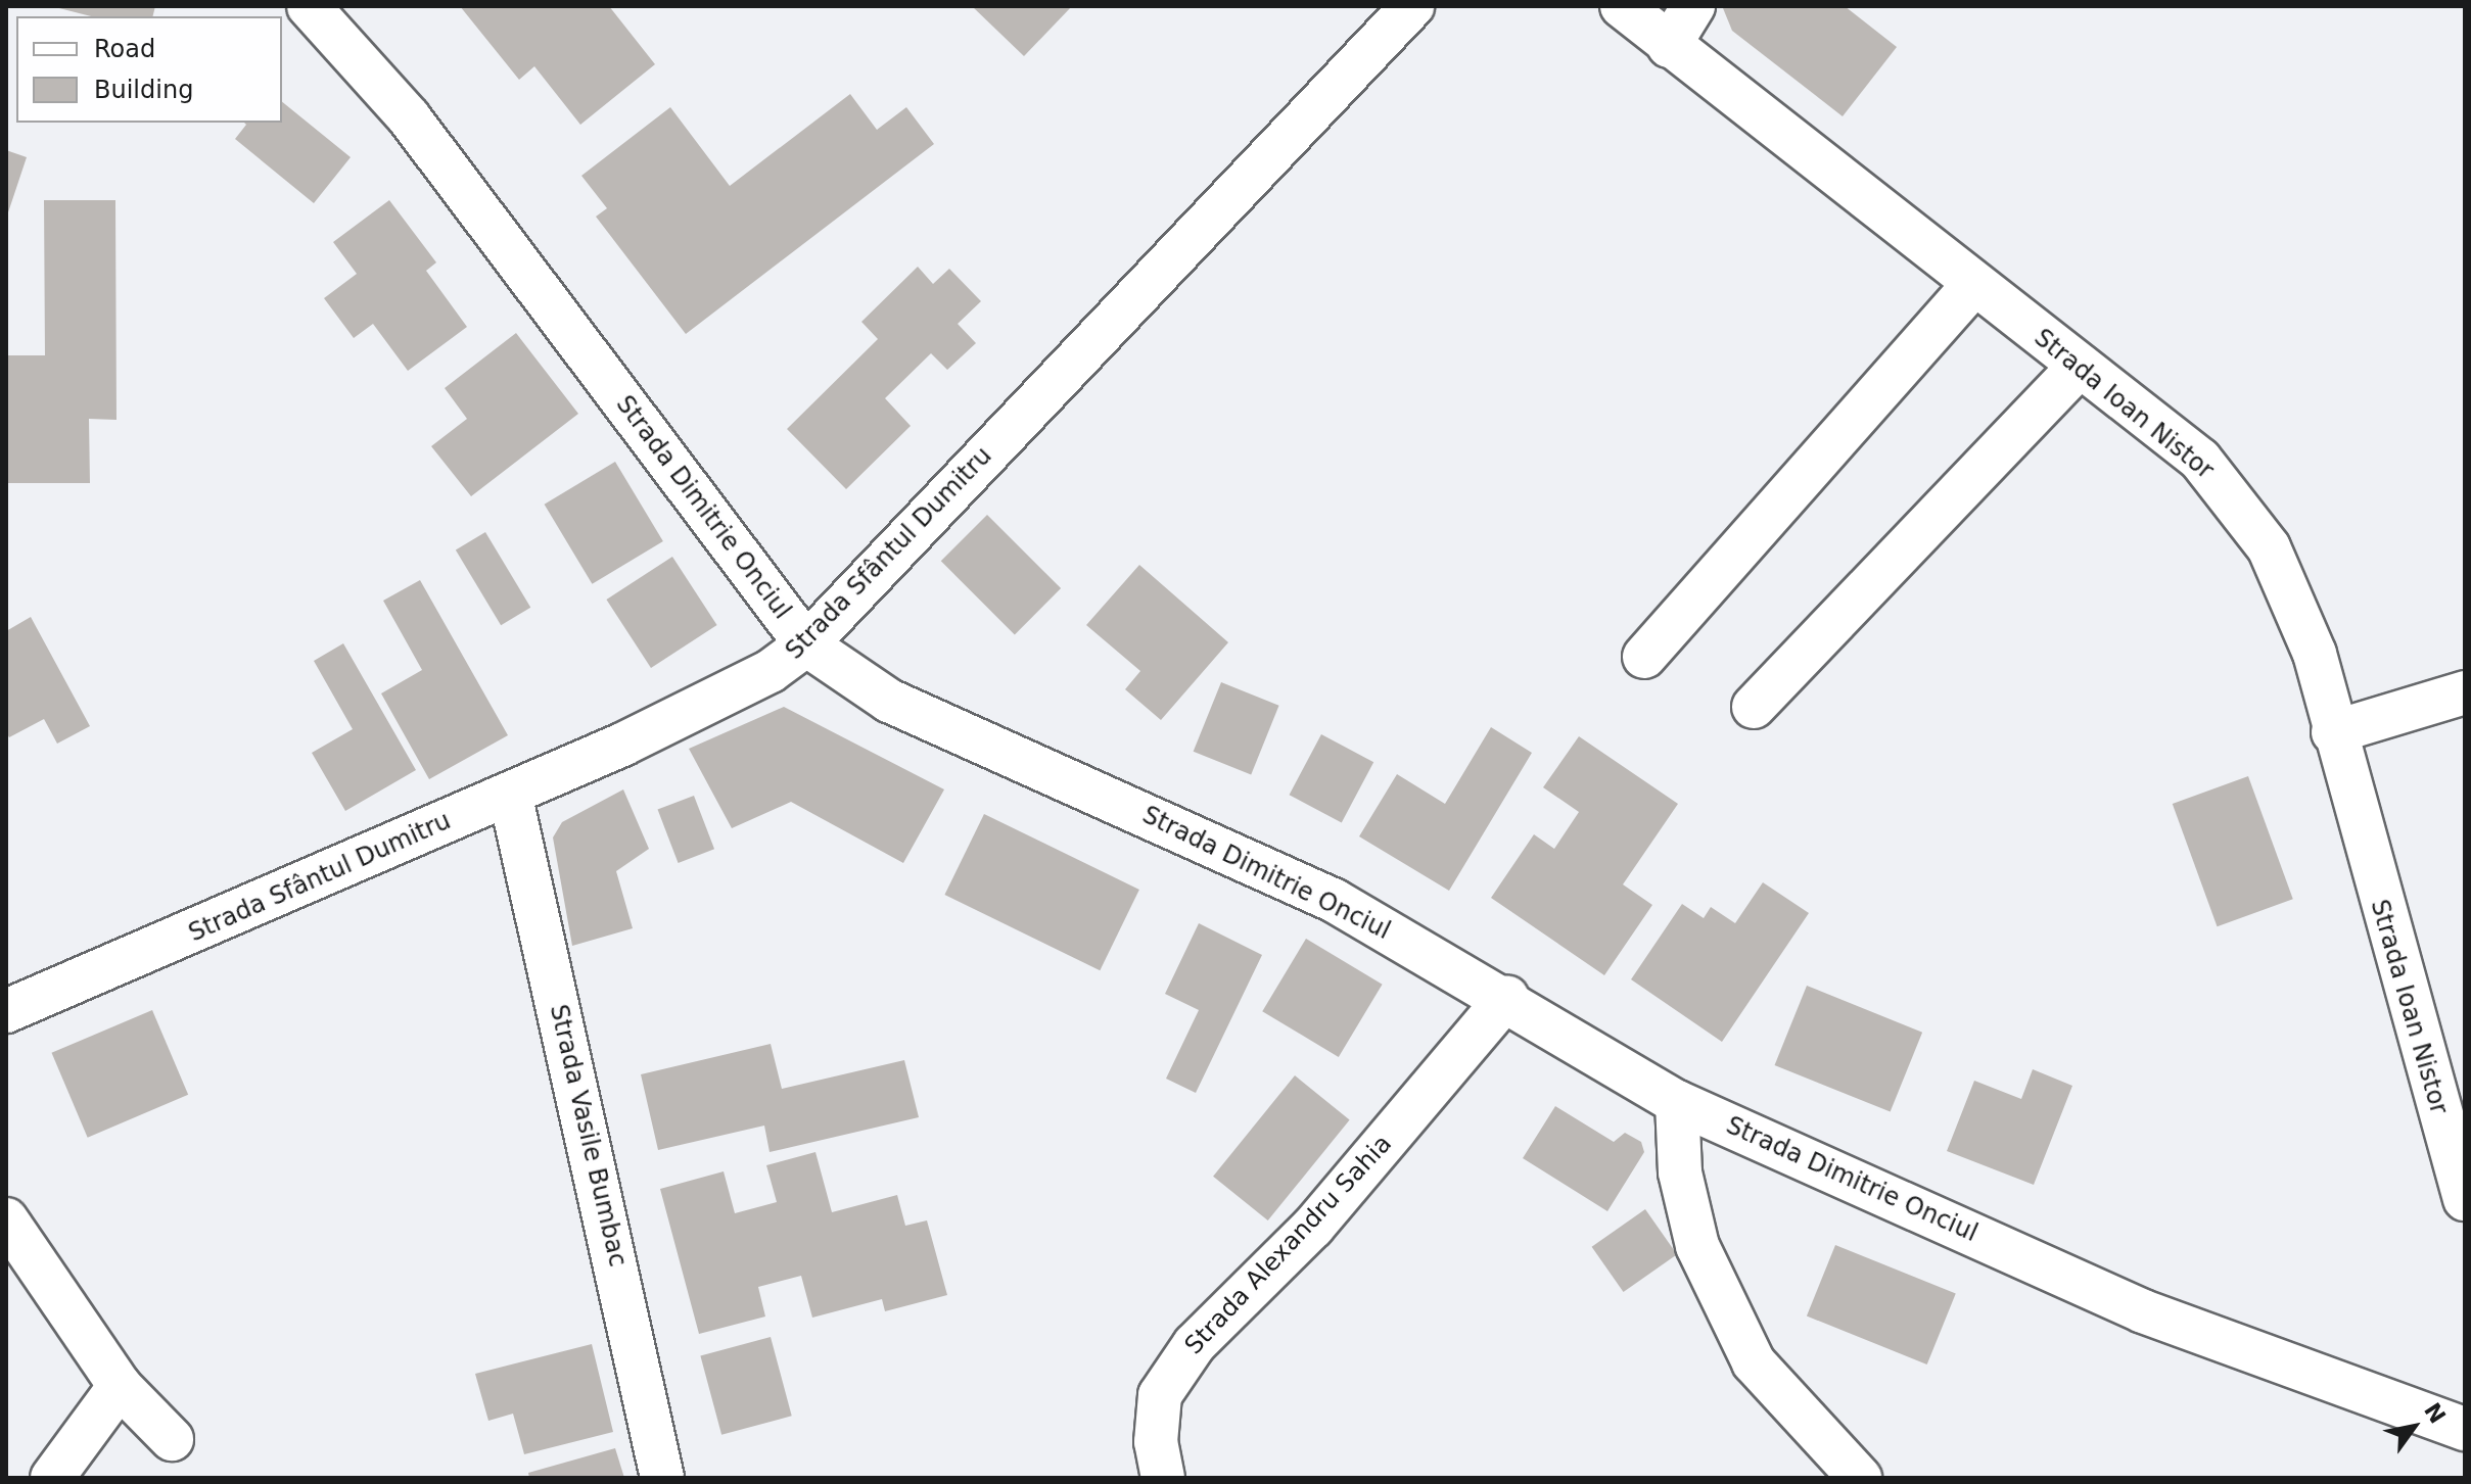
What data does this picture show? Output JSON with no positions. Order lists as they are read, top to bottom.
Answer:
{
  "streets": {
    "street": [
      "Strada Ioan Nistor",
      "Strada Dimitrie Onciul",
      "Strada Sfântul Dumitru",
      "Strada Vasile Bumbac",
      "Strada Alexandru Sahia"
    ]
  },
  "crossings": [
    ["Strada Dimitrie Onciul", "Strada Sfântul Dumitru"],
    ["Strada Dimitrie Onciul", "Strada Alexandru Sahia"],
    ["Strada Sfântul Dumitru", "Strada Vasile Bumbac"]
  ],
  "legend": ["Road", "Building"],
  "north": "top right"
}
